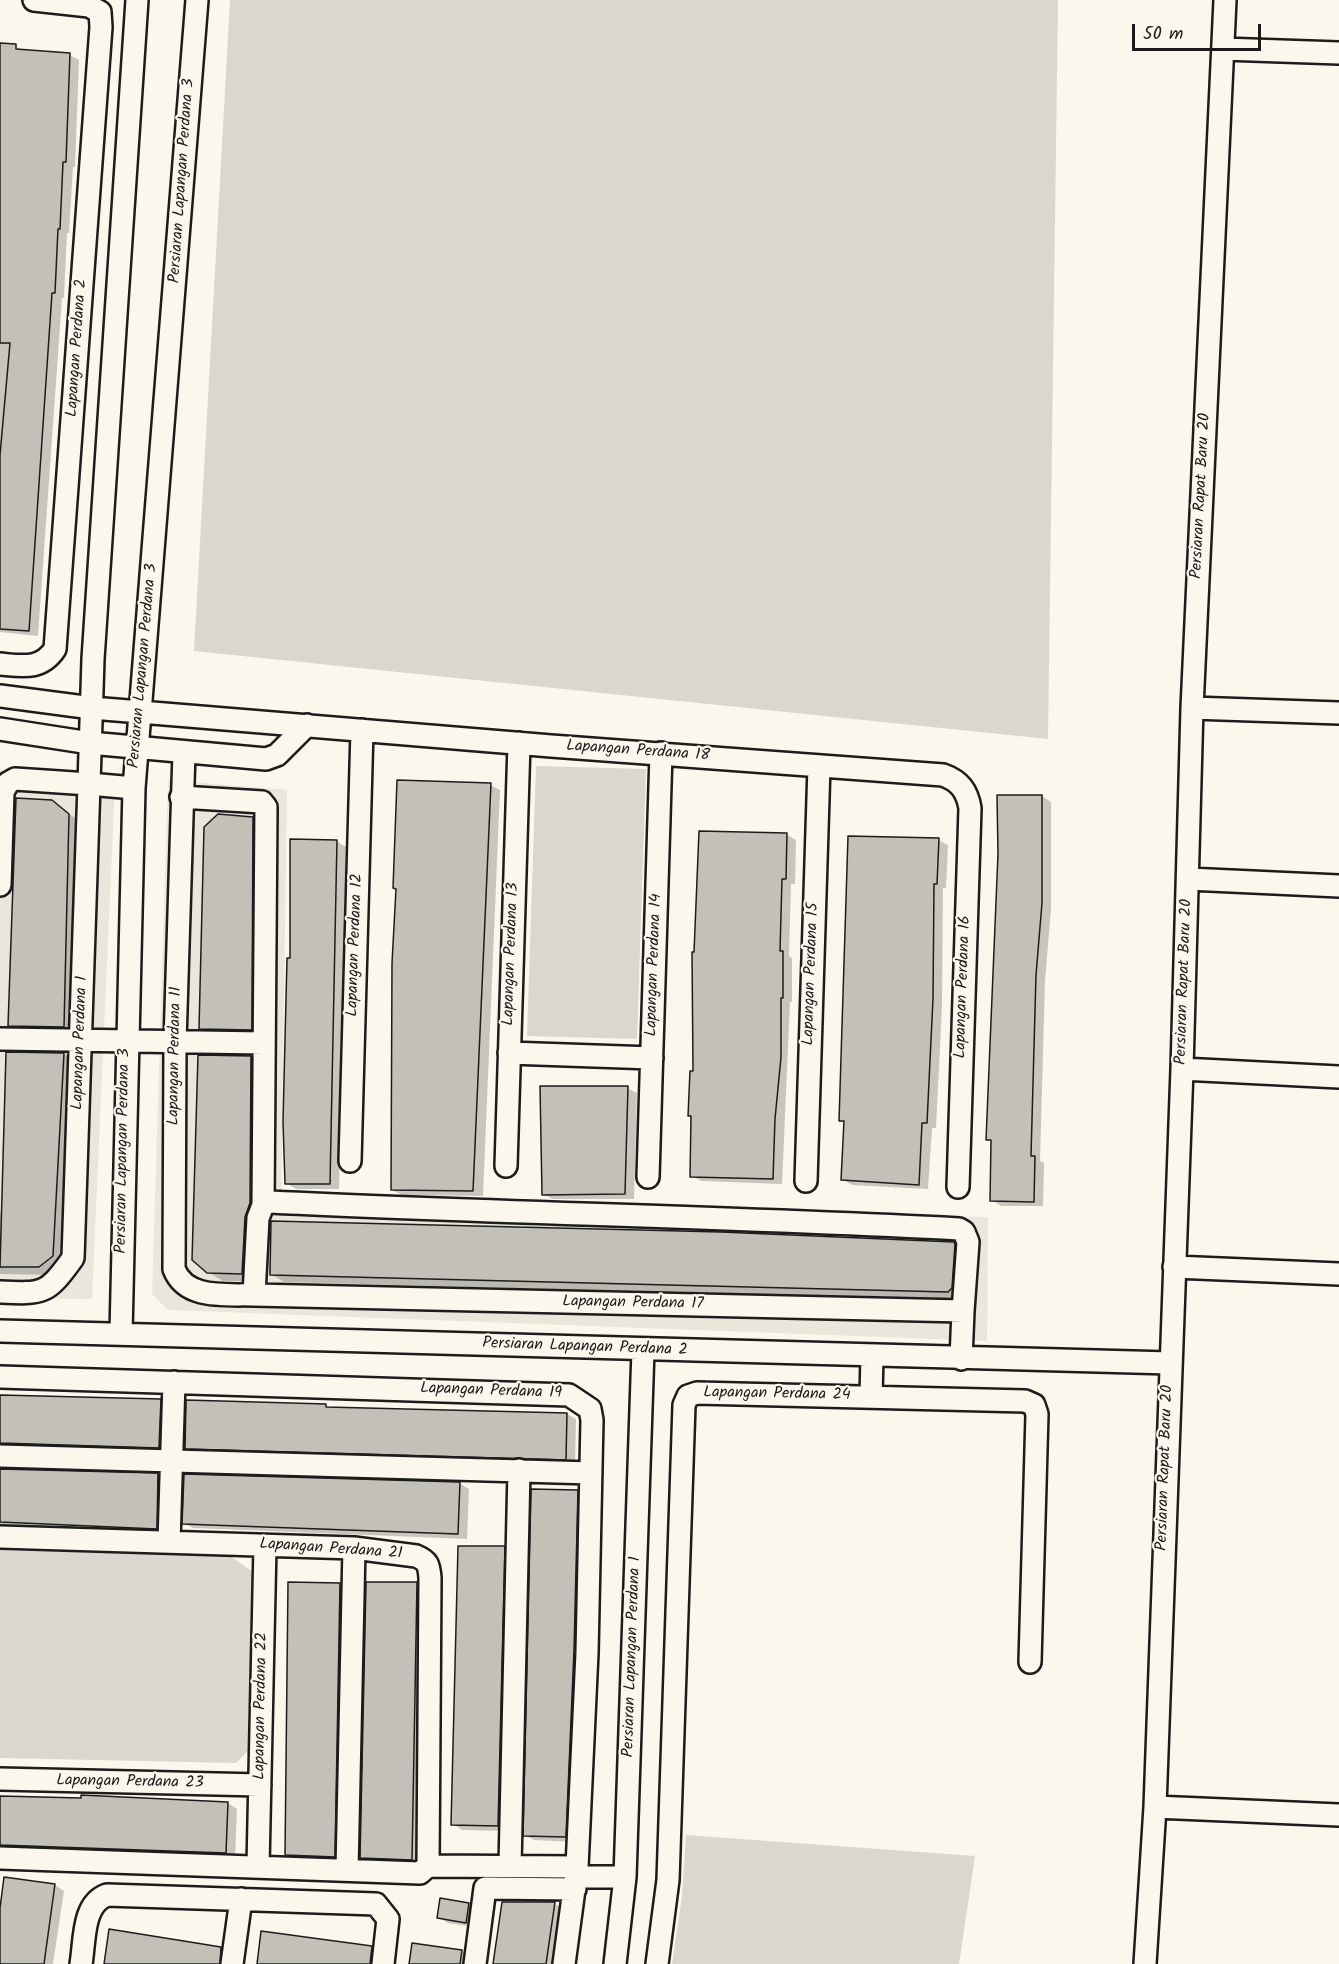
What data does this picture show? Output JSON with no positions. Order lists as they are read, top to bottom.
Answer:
{
  "streets": {
    "street": [
      "Persiaran Lapangan Perdana 3",
      "Lapangan Perdana 2",
      "Persiaran Rapat Baru 20",
      "Lapangan Perdana 18",
      "Lapangan Perdana 12",
      "Lapangan Perdana 13",
      "Lapangan Perdana 14",
      "Lapangan Perdana 15",
      "Lapangan Perdana 16",
      "Lapangan Perdana 1",
      "Lapangan Perdana 11",
      "Lapangan Perdana 17",
      "Persiaran Lapangan Perdana 2",
      "Lapangan Perdana 19",
      "Lapangan Perdana 24",
      "Lapangan Perdana 21",
      "Persiaran Lapangan Perdana 1",
      "Lapangan Perdana 22",
      "Lapangan Perdana 23"
    ]
  },
  "crossings": [
    ["Persiaran Lapangan Perdana 3", "Lapangan Perdana 18"],
    ["Persiaran Lapangan Perdana 3", "Persiaran Lapangan Perdana 2"],
    ["Persiaran Rapat Baru 20", "Persiaran Lapangan Perdana 2"],
    ["Lapangan Perdana 18", "Lapangan Perdana 12"],
    ["Lapangan Perdana 18", "Lapangan Perdana 13"],
    ["Lapangan Perdana 18", "Lapangan Perdana 14"],
    ["Lapangan Perdana 18", "Lapangan Perdana 15"],
    ["Lapangan Perdana 18", "Lapangan Perdana 16"],
    ["Lapangan Perdana 18", "Lapangan Perdana 1"],
    ["Lapangan Perdana 11", "Lapangan Perdana 17"],
    ["Persiaran Lapangan Perdana 2", "Persiaran Lapangan Perdana 1"],
    ["Lapangan Perdana 21", "Lapangan Perdana 22"],
    ["Lapangan Perdana 22", "Lapangan Perdana 23"]
  ],
  "scale_bar": "50 m"
}
